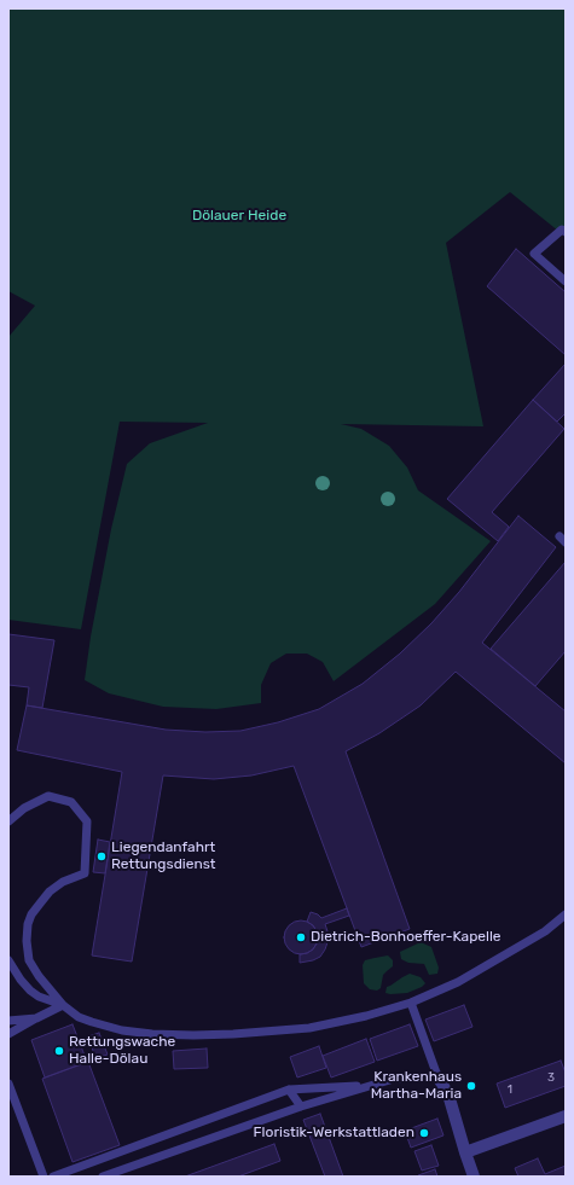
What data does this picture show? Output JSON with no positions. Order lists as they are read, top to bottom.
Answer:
{
  "parks": ["Dölauer Heide"],
  "places": [
    "Liegendanfahrt Rettungsdienst",
    "Dietrich-Bonhoeffer-Kapelle",
    "Rettungswache Halle-Dölau",
    "Krankenhaus Martha-Maria",
    "Floristik-Werkstattladen"
  ],
  "house_numbers": ["3", "1"]
}
